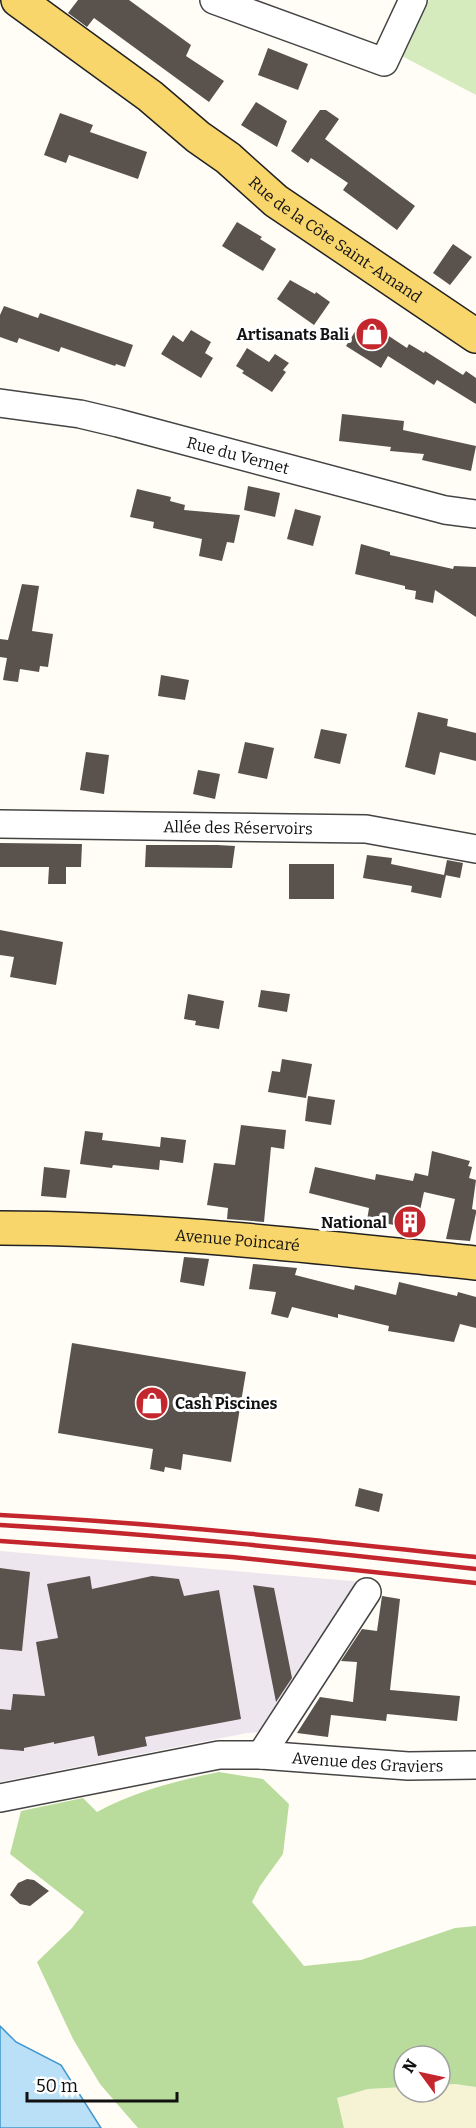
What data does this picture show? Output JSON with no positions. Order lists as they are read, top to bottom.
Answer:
{
  "streets": {
    "main road": ["Rue de la Côte Saint-Amand", "Avenue Poincaré"],
    "street": ["Rue du Vernet", "Allée des Réservoirs", "Avenue des Graviers"]
  },
  "places": {
    "shop": ["Artisanats Bali", "Cash Piscines"],
    "building": ["National"]
  },
  "scale_bar": "50 m",
  "north": "top left"
}
